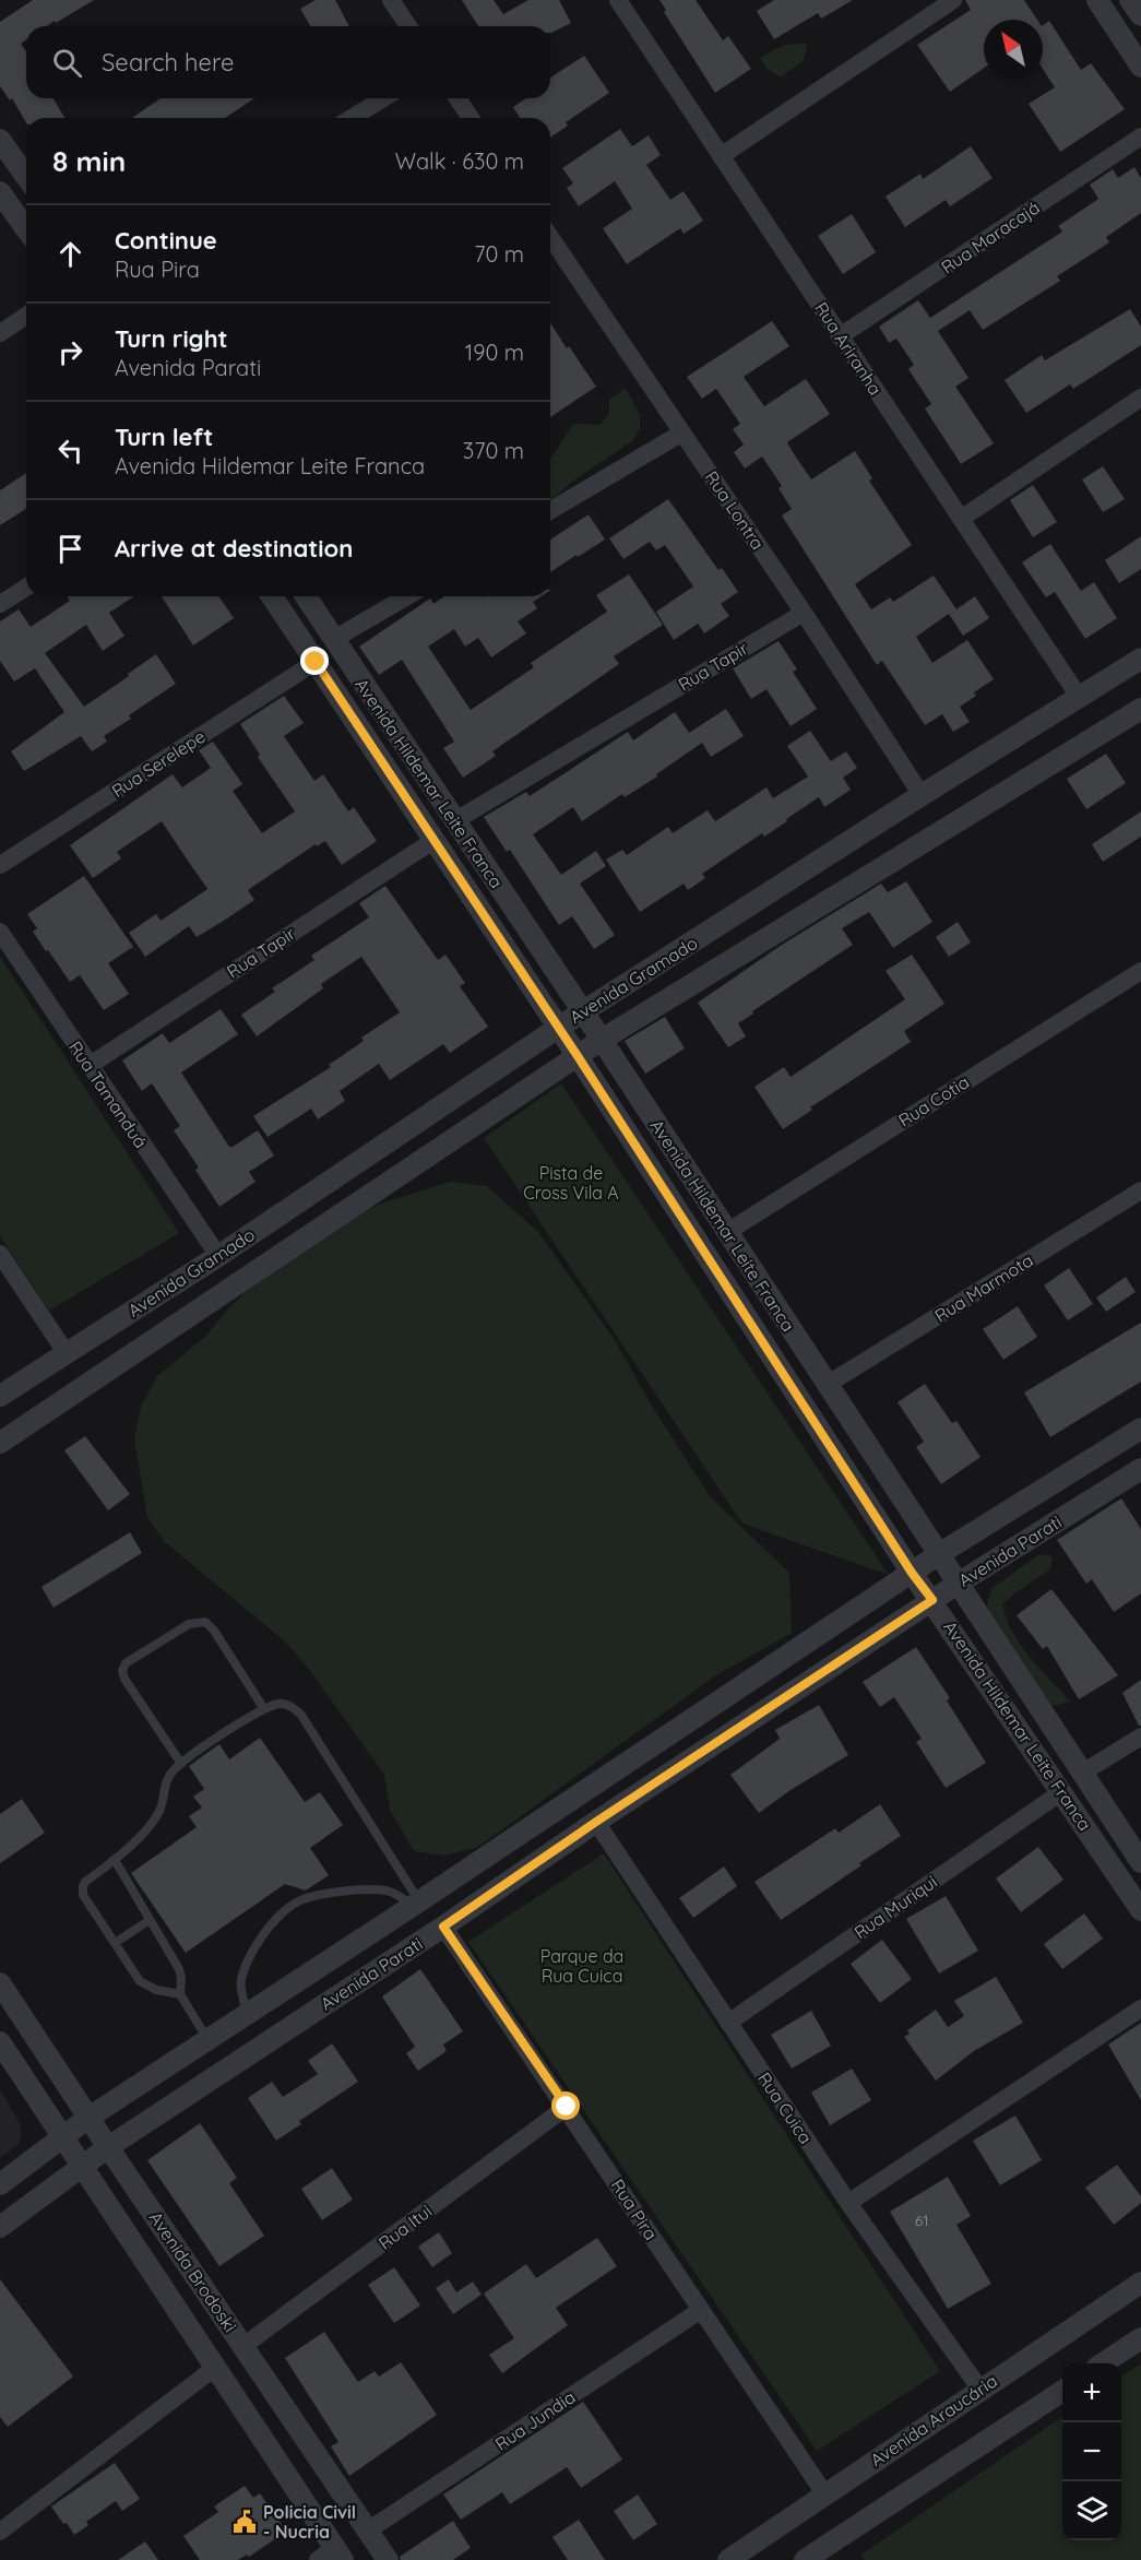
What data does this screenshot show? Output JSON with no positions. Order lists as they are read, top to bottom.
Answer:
{
  "streets": {
    "street": [
      "Rua Maracajá",
      "Rua Ariranha",
      "Rua Lontra",
      "Rua Tapir",
      "Rua Serelepe",
      "Avenida Hildemar Leite Franca",
      "Avenida Gramado",
      "Rua Tamanduá",
      "Rua Cotia",
      "Rua Marmota",
      "Avenida Parati",
      "Rua Muriqui",
      "Rua Cuica",
      "Rua Pira",
      "Rua Itui",
      "Avenida Brodoski",
      "Rua Jundia",
      "Avenida Araucária"
    ]
  },
  "crossings": [
    ["Rua Maracajá", "Rua Ariranha"],
    ["Rua Ariranha", "Avenida Gramado"],
    ["Rua Lontra", "Rua Tapir"],
    ["Rua Lontra", "Avenida Gramado"],
    ["Rua Tapir", "Avenida Hildemar Leite Franca"],
    ["Rua Tapir", "Rua Tamanduá"],
    ["Rua Serelepe", "Avenida Hildemar Leite Franca"],
    ["Avenida Hildemar Leite Franca", "Avenida Gramado"],
    ["Avenida Hildemar Leite Franca", "Rua Cotia"],
    ["Avenida Hildemar Leite Franca", "Rua Marmota"],
    ["Avenida Hildemar Leite Franca", "Avenida Parati"],
    ["Avenida Hildemar Leite Franca", "Rua Muriqui"],
    ["Avenida Gramado", "Rua Tamanduá"],
    ["Avenida Parati", "Rua Cuica"],
    ["Avenida Parati", "Rua Pira"],
    ["Avenida Parati", "Avenida Brodoski"],
    ["Rua Muriqui", "Rua Cuica"],
    ["Rua Cuica", "Avenida Araucária"],
    ["Rua Pira", "Rua Itui"],
    ["Rua Pira", "Rua Jundia"],
    ["Rua Pira", "Avenida Araucária"],
    ["Rua Itui", "Avenida Brodoski"],
    ["Avenida Brodoski", "Rua Jundia"]
  ],
  "parks": ["Pista de Cross Vila A", "Parque da Rua Cuica"],
  "places": {
    "public building": ["Policia Civil - Nucria"]
  },
  "house_numbers": ["61"],
  "north": "top left",
  "page": {
    "search": "Search here",
    "heading": ["8 min", "Walk · 630 m"],
    "list": [
      ["Continue", "Rua Pira", "70 m"],
      ["Turn right", "Avenida Parati", "190 m"],
      ["Turn left", "Avenida Hildemar Leite Franca", "370 m"],
      "Arrive at destination"
    ],
    "map_buttons": ["+", "−"]
  }
}
